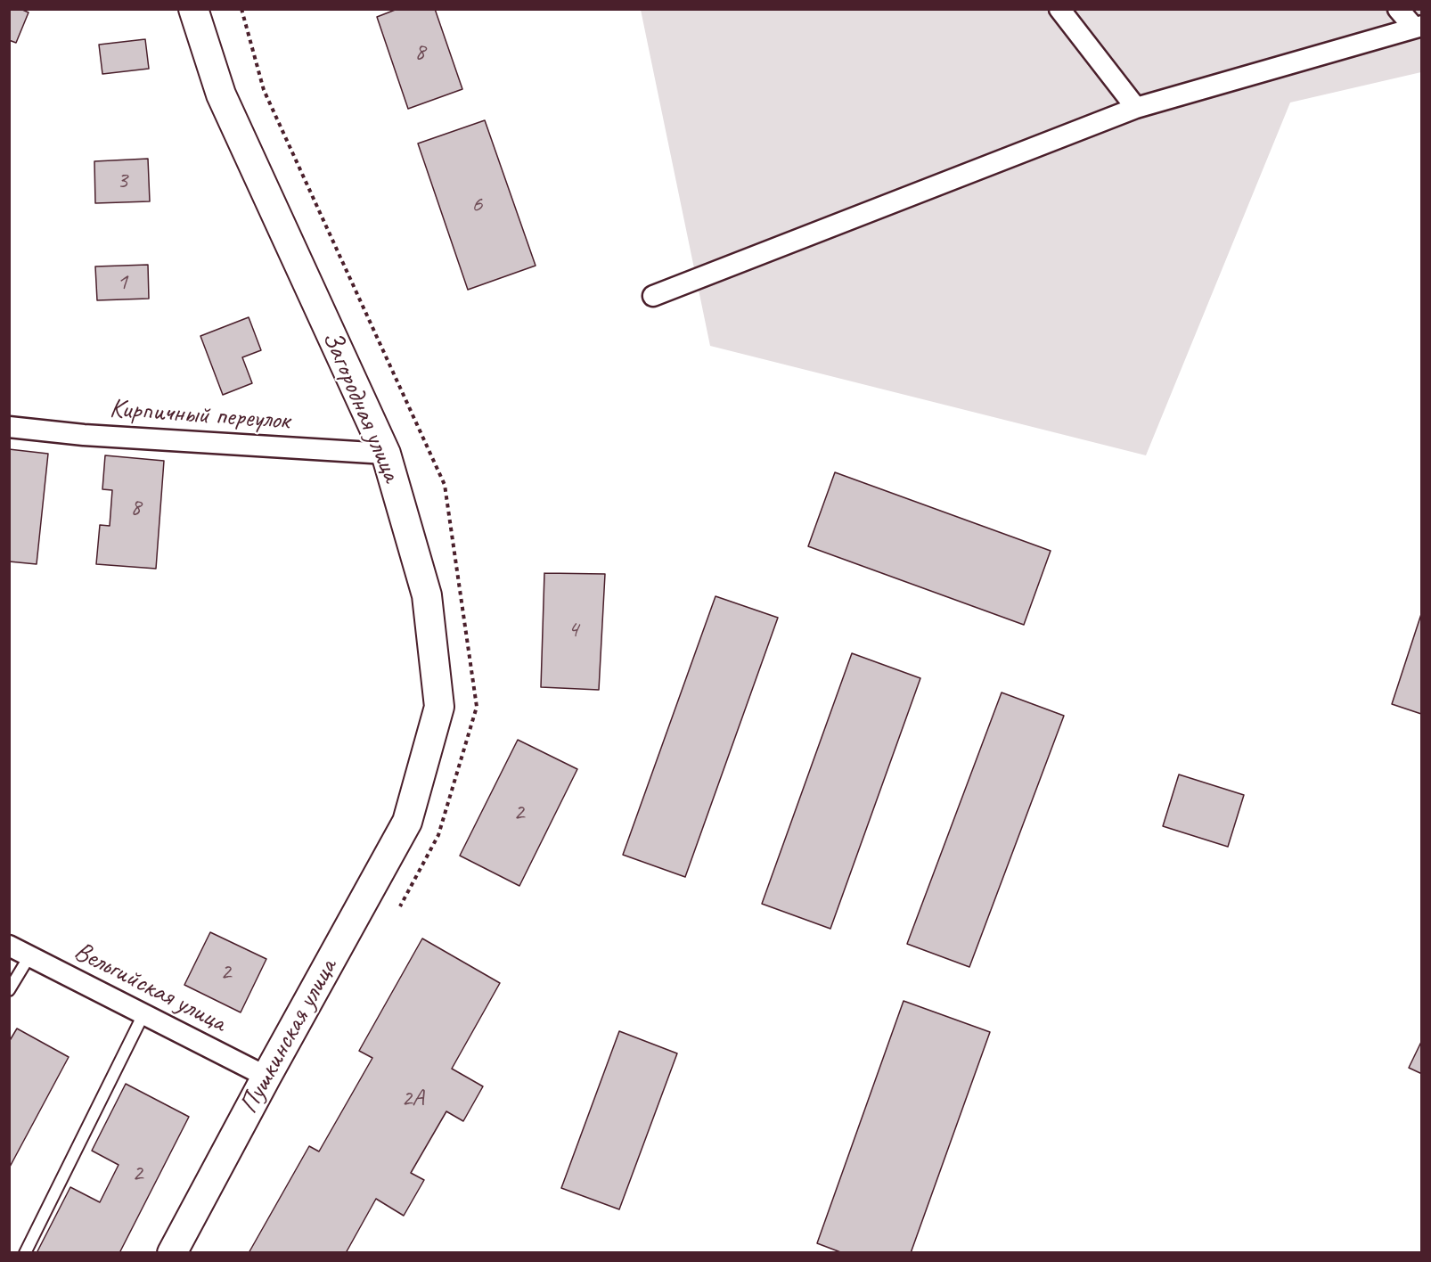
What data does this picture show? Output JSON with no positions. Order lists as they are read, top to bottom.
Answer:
{
  "streets": {
    "main road": ["Загородная улица", "Пушкинская улица"],
    "street": ["Кирпичный переулок", "Вельгийская улица"]
  },
  "crossings": [
    ["Загородная улица", "Кирпичный переулок"],
    ["Загородная улица", "Пушкинская улица"],
    ["Вельгийская улица", "Пушкинская улица"]
  ],
  "house_numbers": [
    "8",
    "3",
    "6",
    "1",
    "8",
    "4",
    "2",
    "2",
    "2А",
    "2"
  ]
}
